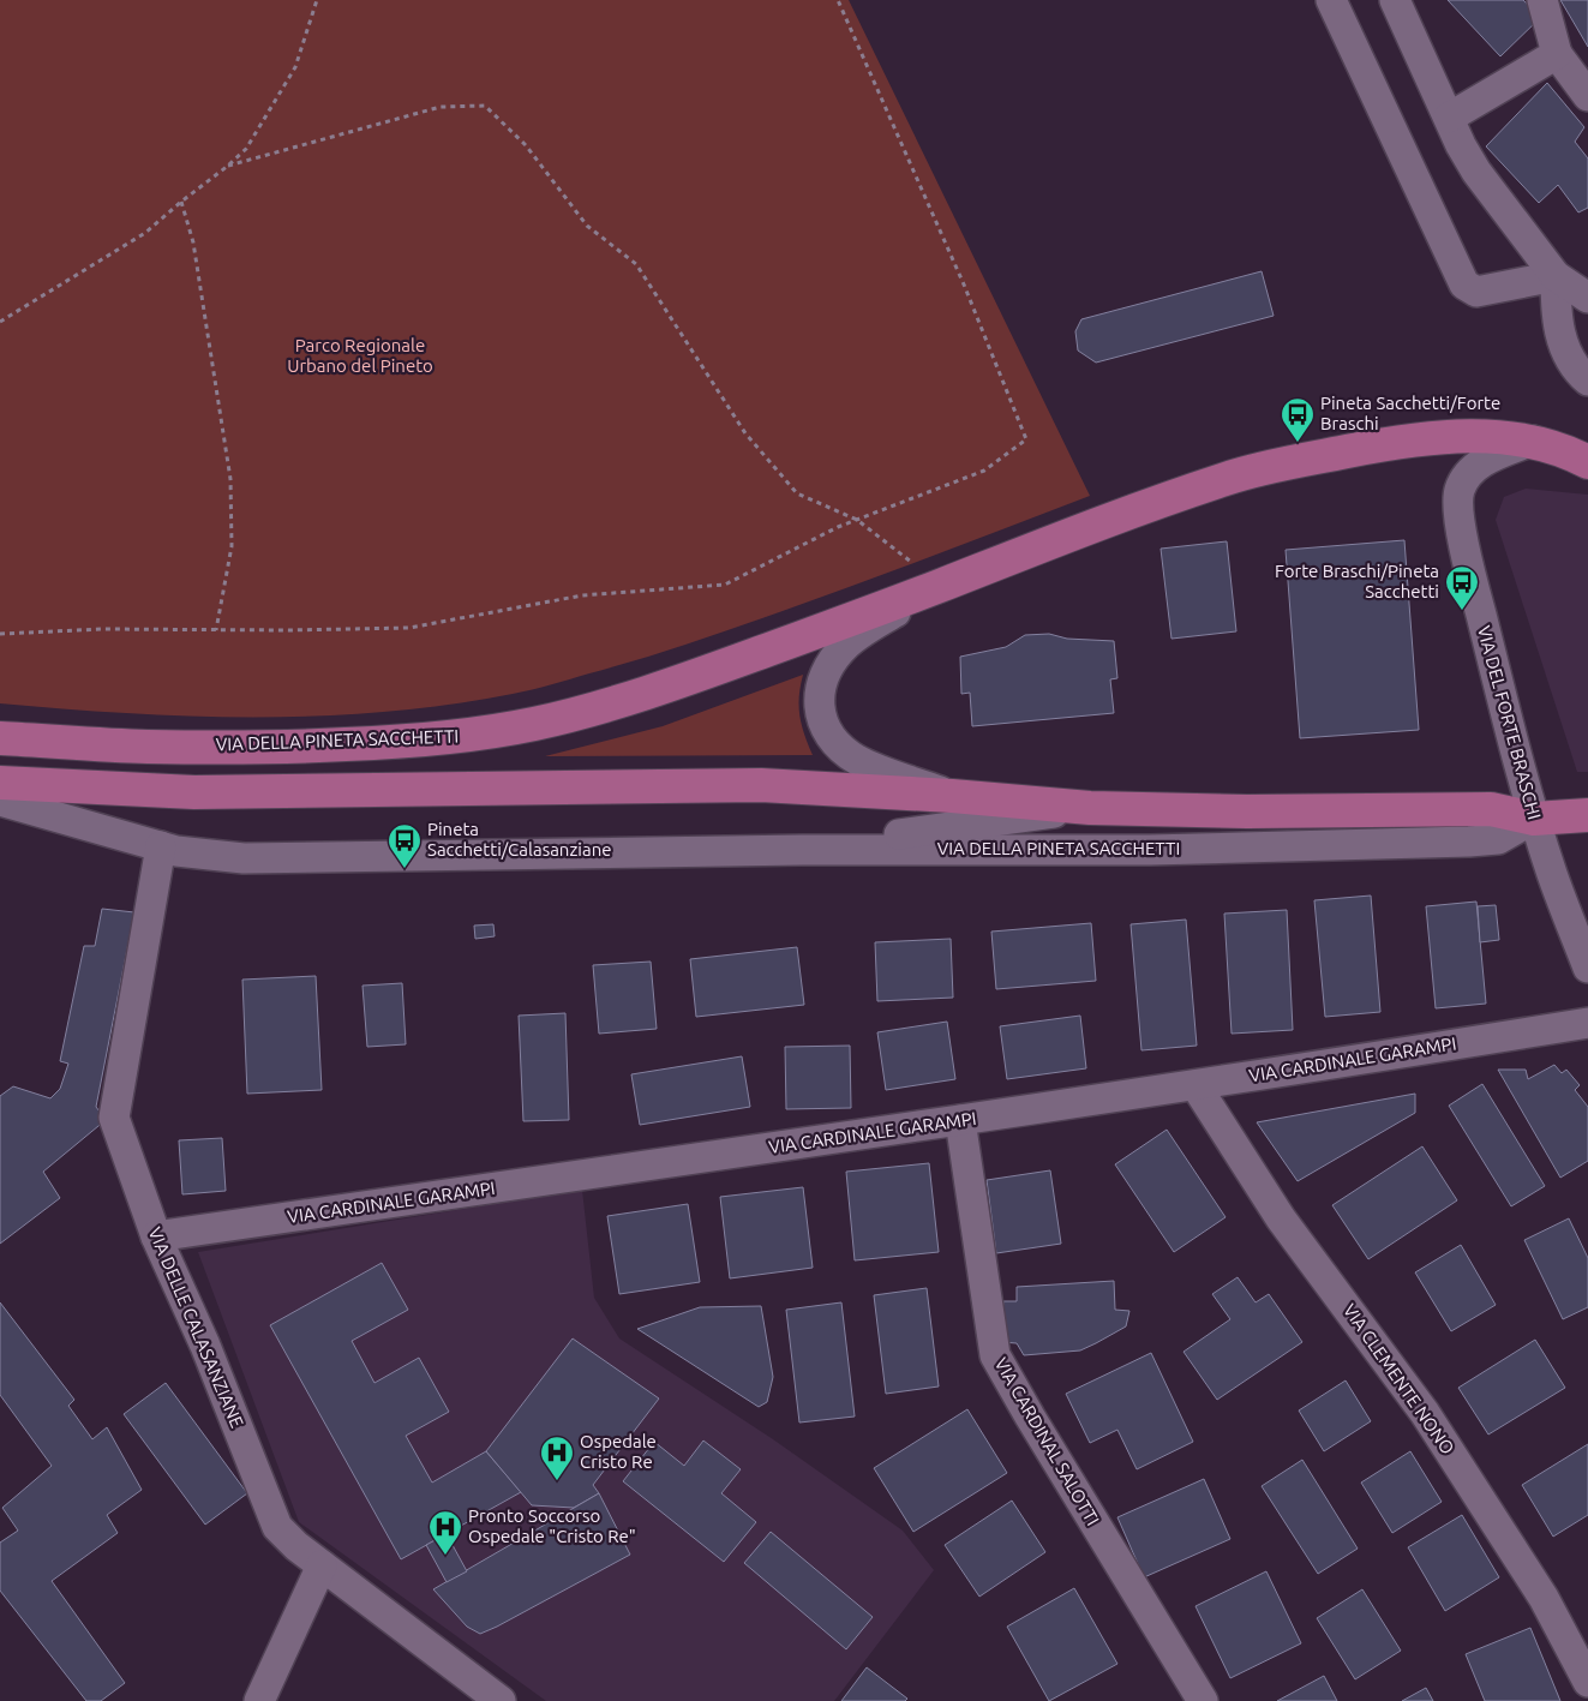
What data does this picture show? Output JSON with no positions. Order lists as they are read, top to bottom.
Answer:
{
  "streets": {
    "main road": ["VIA DELLA PINETA SACCHETTI"],
    "street": [
      "VIA DEL FORTE BRASCHI",
      "VIA CARDINALE GARAMPI",
      "VIA DELLE CALASANZIANE",
      "VIA CLEMENTE NONO",
      "VIA CARDINAL SALOTTI"
    ]
  },
  "crossings": [
    ["VIA DEL FORTE BRASCHI", "VIA DELLA PINETA SACCHETTI"],
    ["VIA DELLA PINETA SACCHETTI", "VIA DELLE CALASANZIANE"],
    ["VIA CARDINALE GARAMPI", "VIA DELLE CALASANZIANE"],
    ["VIA CARDINALE GARAMPI", "VIA CLEMENTE NONO"],
    ["VIA CARDINALE GARAMPI", "VIA CARDINAL SALOTTI"]
  ],
  "parks": ["Parco Regionale Urbano del Pineto"],
  "places": {
    "bus stop": ["Pineta Sacchetti/Forte Braschi", "Forte Braschi/Pineta Sacchetti", "Pineta Sacchetti/Calasanziane"],
    "hospital": ["Ospedale Cristo Re", "Pronto Soccorso Ospedale \"Cristo Re\""]
  }
}
